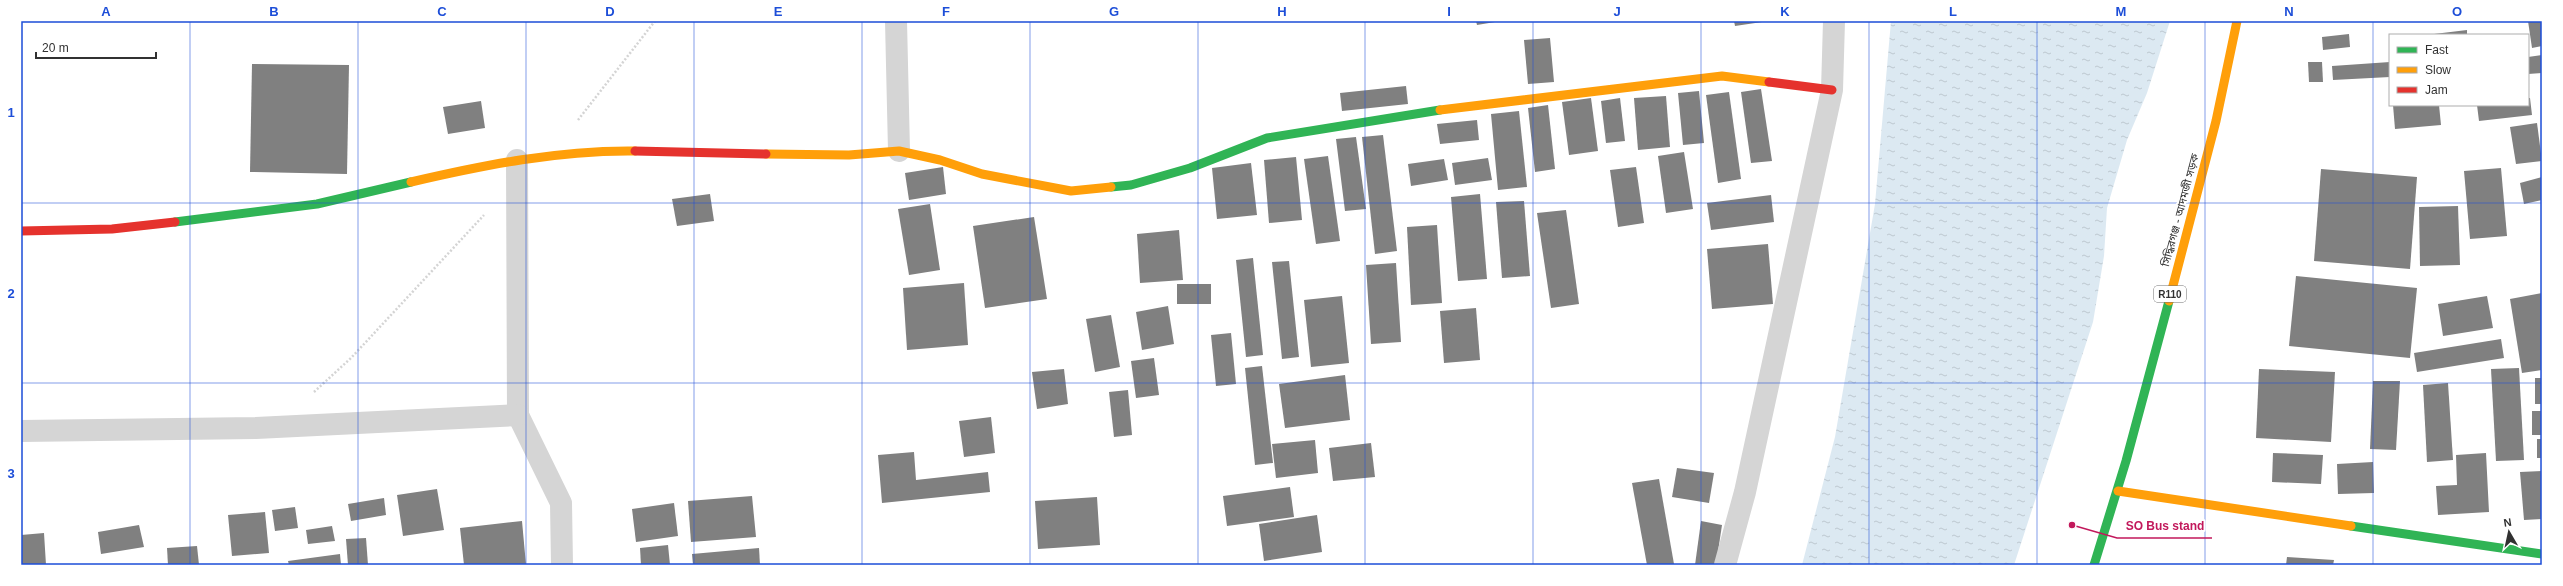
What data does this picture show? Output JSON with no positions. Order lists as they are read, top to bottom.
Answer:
{
  "streets": {
    "street": ["সিদ্ধিরগঞ্জ - আদমজী সড়ক", "R110"]
  },
  "places": ["SO Bus stand"],
  "legend": ["Fast", "Slow", "Jam"],
  "scale_bar": "20 m",
  "north": "top",
  "grid": {
    "columns": [
      "A",
      "B",
      "C",
      "D",
      "E",
      "F",
      "G",
      "H",
      "I",
      "J",
      "K",
      "L",
      "M",
      "N",
      "O"
    ],
    "rows": ["1", "2", "3"]
  }
}
